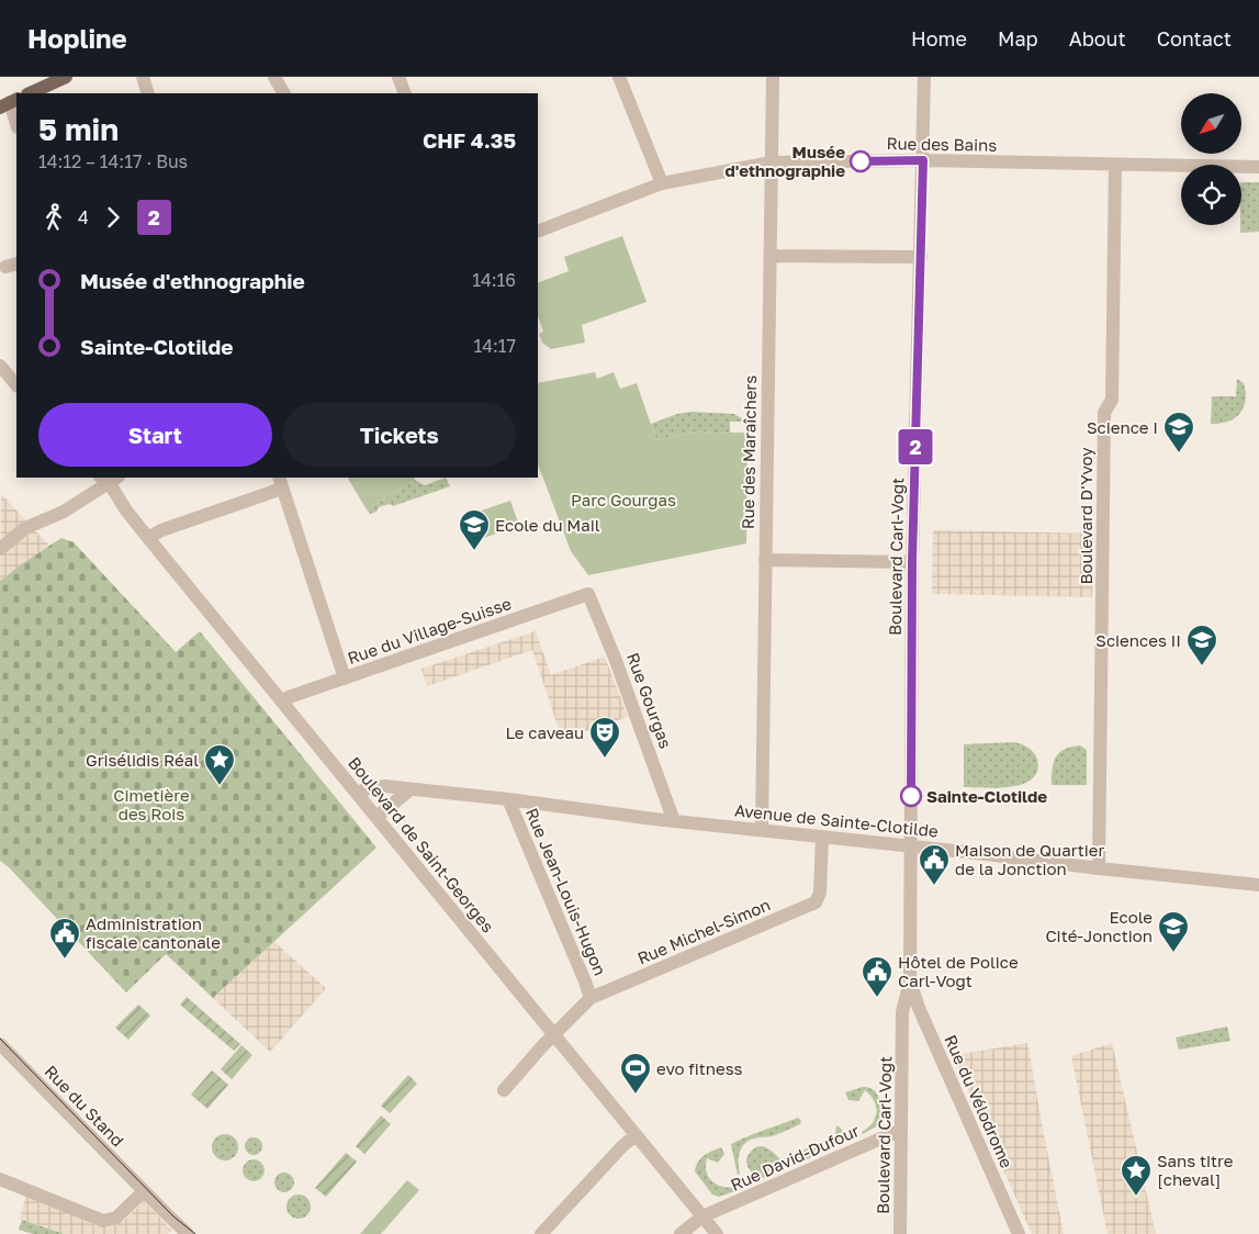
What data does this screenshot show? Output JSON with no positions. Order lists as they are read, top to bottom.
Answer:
{
  "streets": {
    "street": [
      "Rue des Bains",
      "Rue des Maraîchers",
      "Boulevard D'Yvoy",
      "Boulevard Carl-Vogt",
      "Rue du Village-Suisse",
      "Rue Gourgas",
      "Avenue de Sainte-Clotilde",
      "Boulevard de Saint-Georges",
      "Rue Jean-Louis-Hugon",
      "Rue Michel-Simon",
      "Rue du Vélodrome",
      "Rue du Stand",
      "Rue David-Dufour"
    ]
  },
  "crossings": [
    ["Rue des Bains", "Rue des Maraîchers"],
    ["Rue des Bains", "Boulevard D'Yvoy"],
    ["Rue des Bains", "Boulevard Carl-Vogt"],
    ["Rue des Maraîchers", "Avenue de Sainte-Clotilde"],
    ["Boulevard D'Yvoy", "Avenue de Sainte-Clotilde"],
    ["Boulevard Carl-Vogt", "Avenue de Sainte-Clotilde"],
    ["Boulevard Carl-Vogt", "Rue du Vélodrome"],
    ["Boulevard Carl-Vogt", "Rue David-Dufour"],
    ["Rue du Village-Suisse", "Rue Gourgas"],
    ["Rue du Village-Suisse", "Boulevard de Saint-Georges"],
    ["Rue Gourgas", "Avenue de Sainte-Clotilde"],
    ["Avenue de Sainte-Clotilde", "Boulevard de Saint-Georges"],
    ["Avenue de Sainte-Clotilde", "Rue Jean-Louis-Hugon"],
    ["Avenue de Sainte-Clotilde", "Rue Michel-Simon"],
    ["Boulevard de Saint-Georges", "Rue Michel-Simon"],
    ["Boulevard de Saint-Georges", "Rue David-Dufour"],
    ["Rue Jean-Louis-Hugon", "Rue Michel-Simon"]
  ],
  "parks": ["Parc Gourgas", "Cimetière des Rois"],
  "places": {
    "other": ["Musée d'ethnographie", "Sainte-Clotilde"],
    "school or university": [
      "Science I",
      "Ecole du Mail",
      "Sciences II",
      "Ecole Cité-Jonction"
    ],
    "theatre": ["Le caveau"],
    "place": ["Grisélidis Réal", "Sans titre [cheval]"],
    "public building": ["Maison de Quartier de la Jonction", "Administration fiscale cantonale", "Hôtel de Police Carl-Vogt"],
    "sports": ["evo fitness"]
  },
  "lines": ["bus line 2"],
  "north": "bottom left",
  "page": {
    "header": "Hopline",
    "nav": [
      "Home",
      "Map",
      "About",
      "Contact"
    ],
    "on_map": "2",
    "heading": ["5 min", "14:12 – 14:17 · Bus", "CHF 4.35"],
    "legs": ["4", "2"],
    "list": [
      {
        "name": "Musée d'ethnographie",
        "value": "14:16"
      },
      {
        "name": "Sainte-Clotilde",
        "value": "14:17"
      }
    ],
    "buttons": ["Start", "Tickets"]
  }
}
